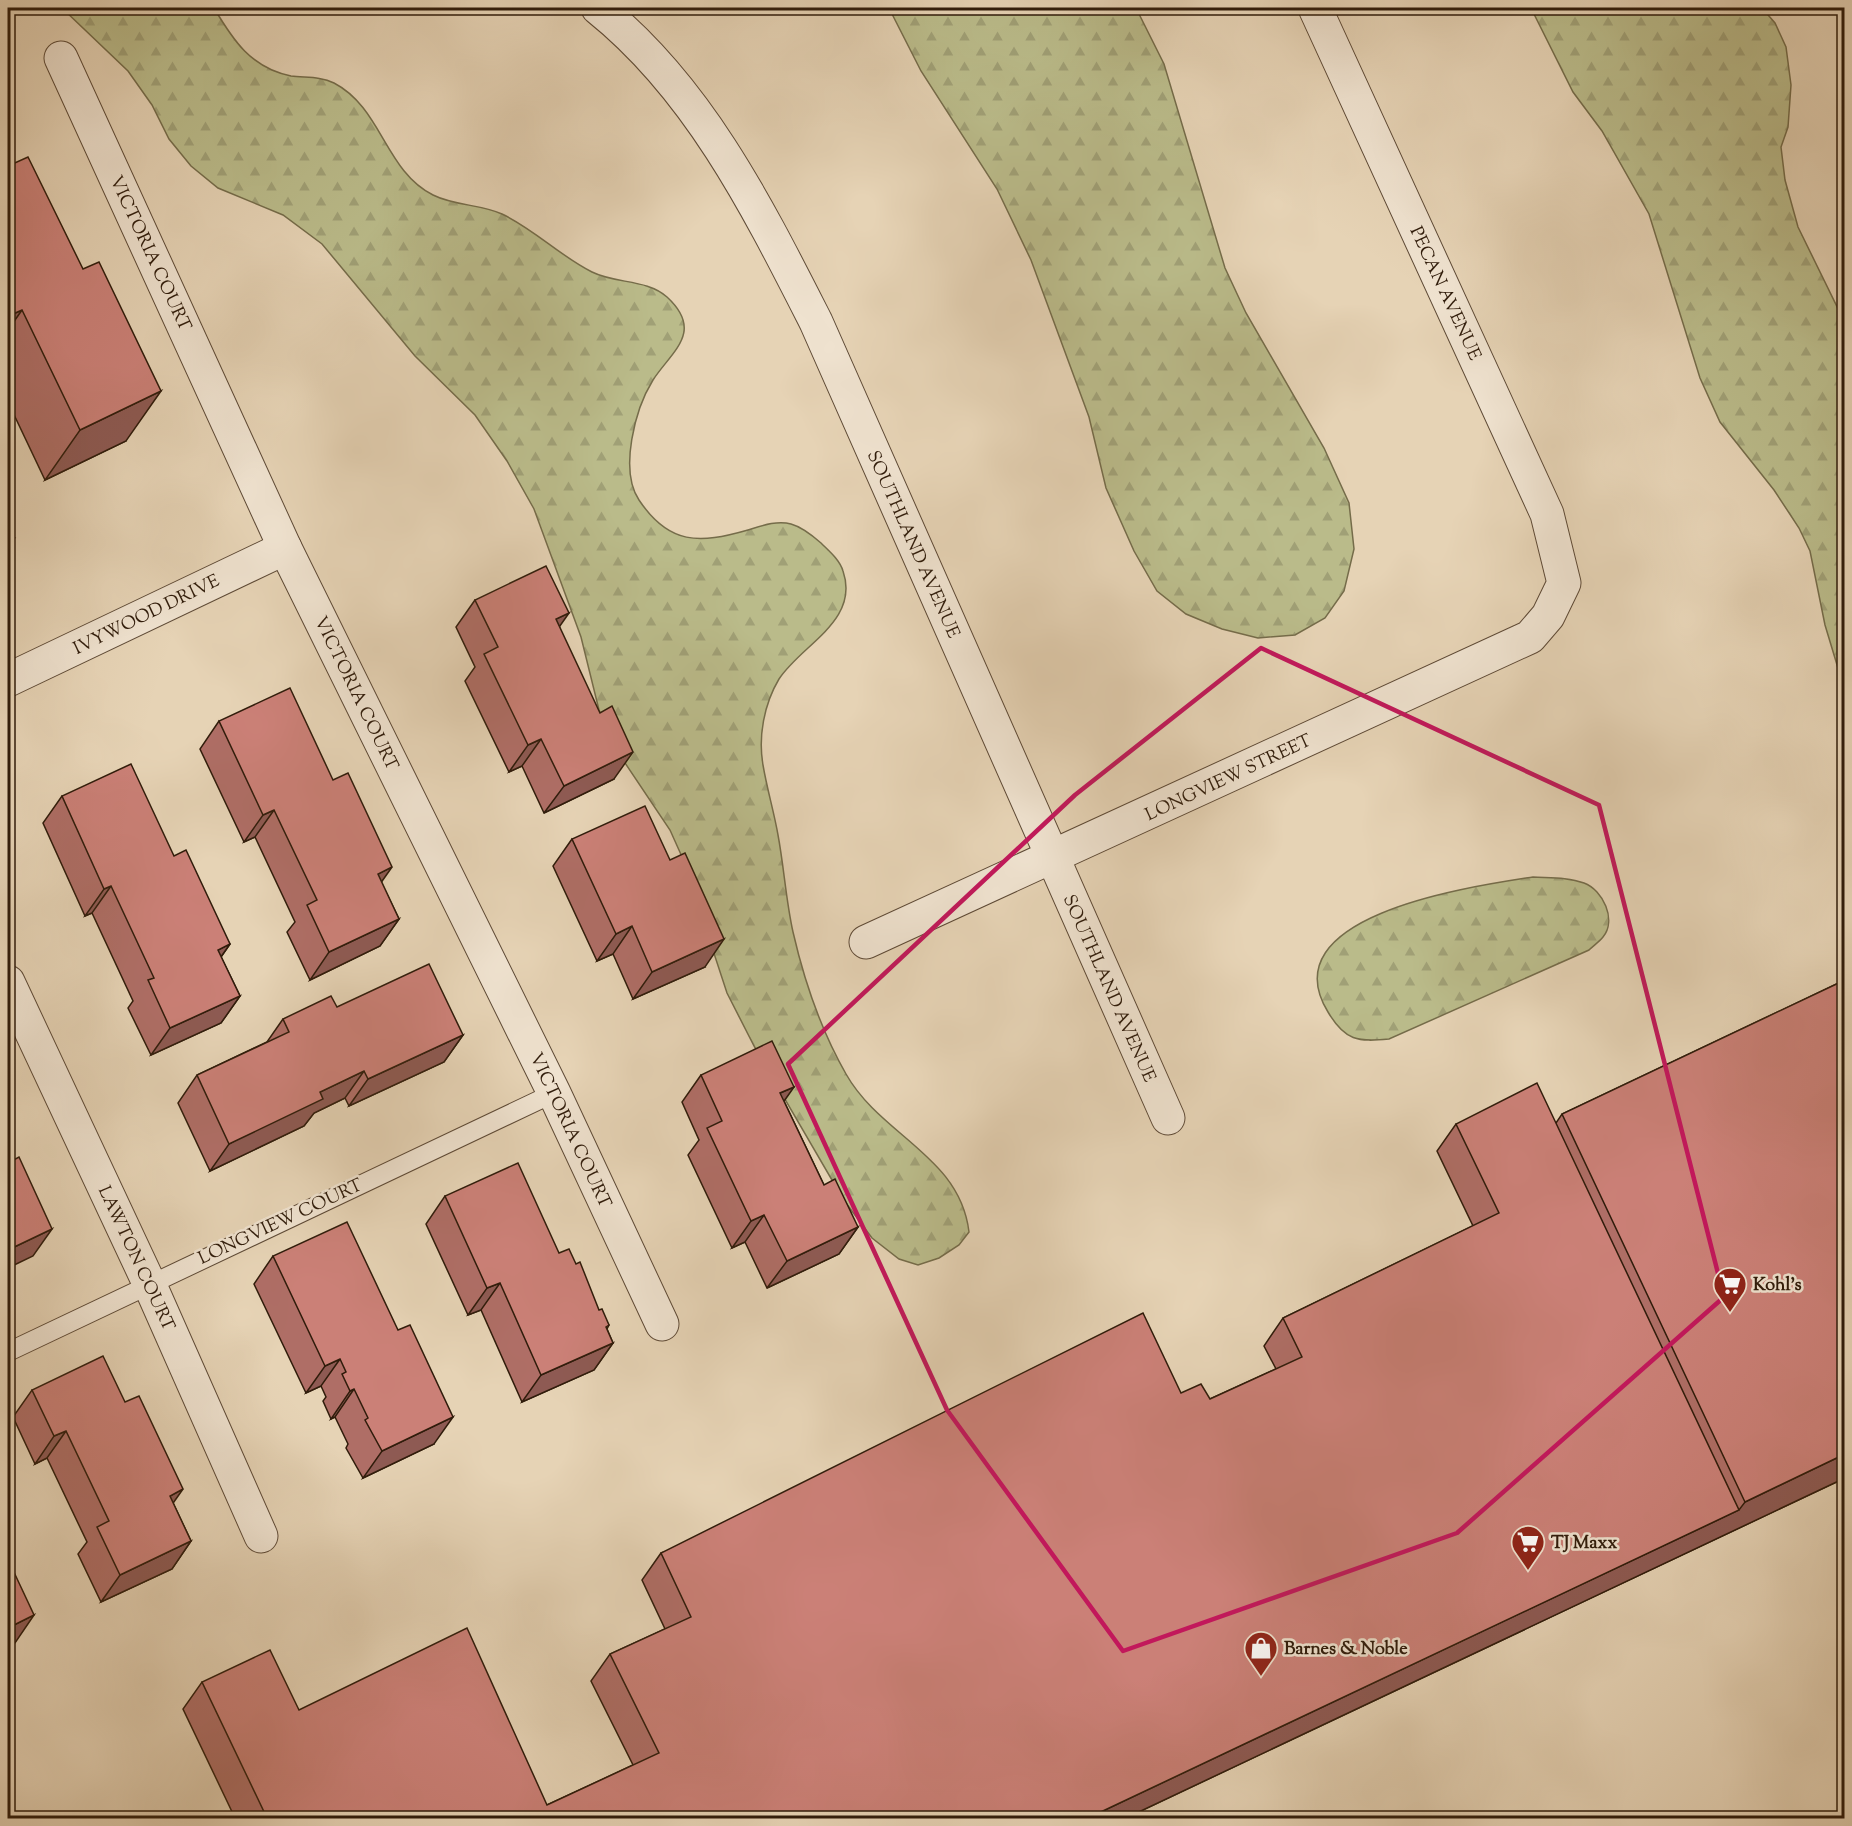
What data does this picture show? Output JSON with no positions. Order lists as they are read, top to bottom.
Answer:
{
  "streets": {
    "street": [
      "VICTORIA COURT",
      "PECAN AVENUE",
      "SOUTHLAND AVENUE",
      "IVYWOOD DRIVE",
      "LONGVIEW STREET",
      "LAWTON COURT"
    ],
    "lane": ["LONGVIEW COURT"]
  },
  "crossings": [
    ["VICTORIA COURT", "IVYWOOD DRIVE"],
    ["VICTORIA COURT", "LONGVIEW COURT"],
    ["PECAN AVENUE", "LONGVIEW STREET"],
    ["SOUTHLAND AVENUE", "LONGVIEW STREET"],
    ["LONGVIEW COURT", "LAWTON COURT"]
  ],
  "places": {
    "supermarket": ["Kohl's", "TJ Maxx"],
    "shop": ["Barnes & Noble"]
  }
}
